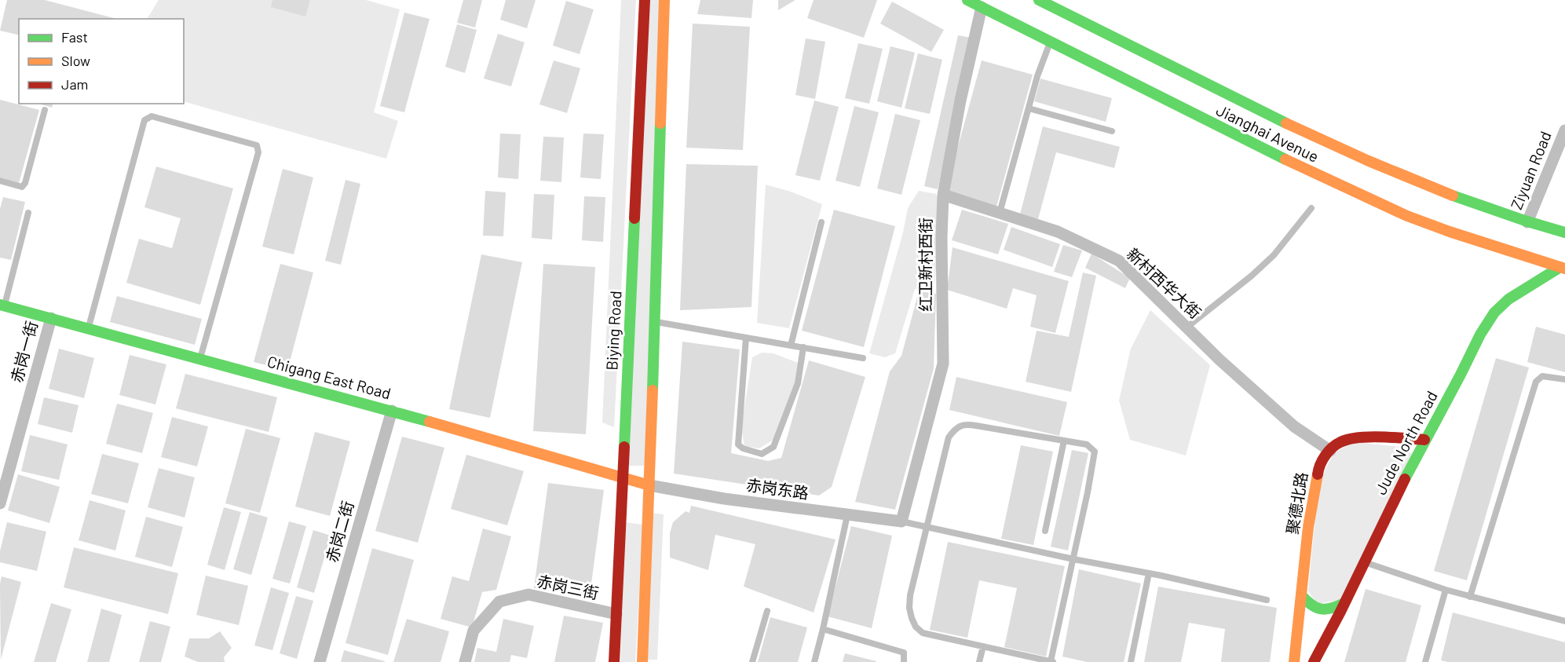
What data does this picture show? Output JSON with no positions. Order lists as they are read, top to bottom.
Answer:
{
  "streets": {
    "main road": [
      "Jianghai Avenue",
      "Biying Road",
      "Chigang East Road",
      "Jude North Road",
      "聚德北路"
    ],
    "street": [
      "Ziyuan Road",
      "红卫新村西街",
      "新村西华大街",
      "赤岗一街",
      "赤岗东路",
      "赤岗二街",
      "赤岗三街"
    ]
  },
  "crossings": [
    ["Jianghai Avenue", "Ziyuan Road"],
    ["Jianghai Avenue", "红卫新村西街"],
    ["Jianghai Avenue", "Jude North Road"],
    ["红卫新村西街", "新村西华大街"],
    ["红卫新村西街", "赤岗东路"],
    ["新村西华大街", "聚德北路"],
    ["Biying Road", "Chigang East Road"],
    ["Biying Road", "赤岗三街"],
    ["赤岗一街", "Chigang East Road"],
    ["Chigang East Road", "赤岗东路"],
    ["Chigang East Road", "赤岗二街"],
    ["Jude North Road", "聚德北路"]
  ],
  "legend": ["Fast", "Slow", "Jam"]
}
